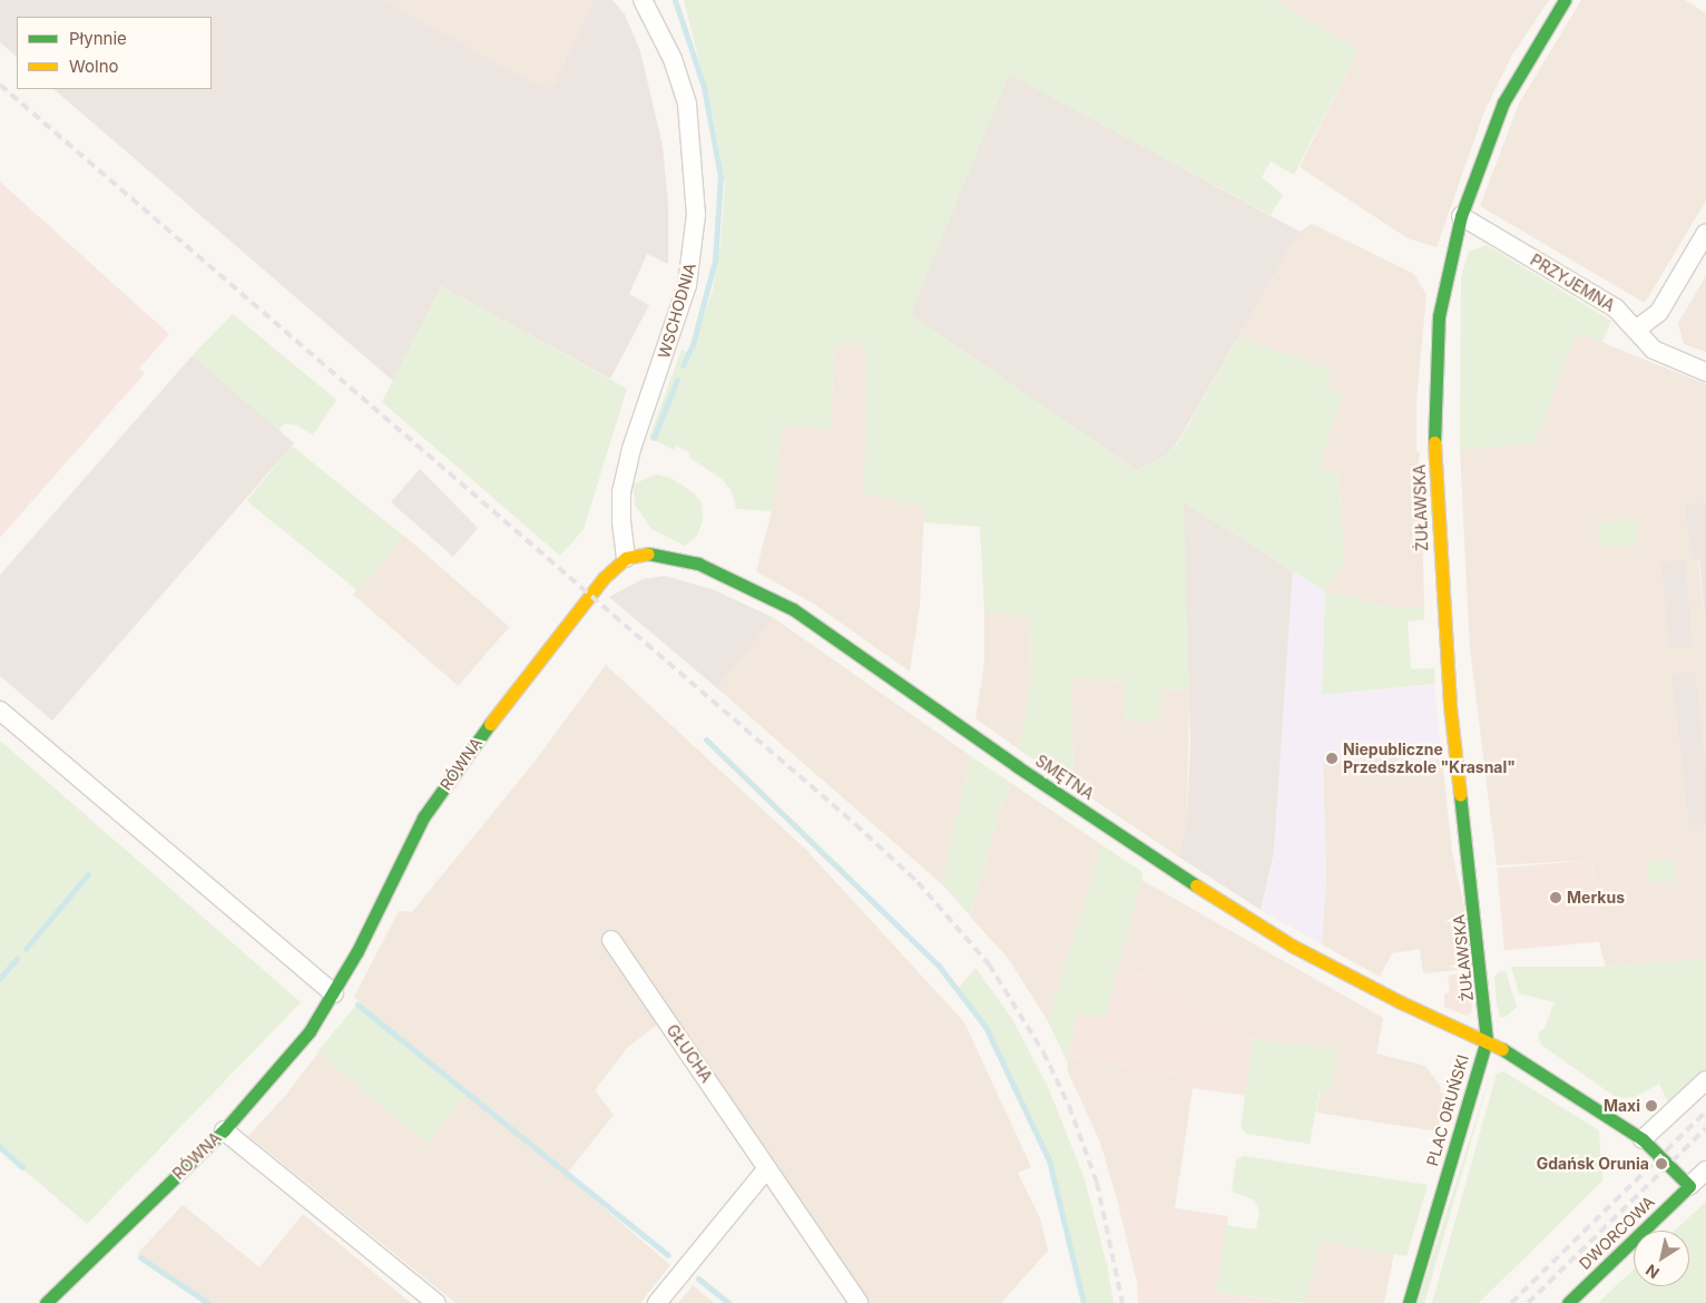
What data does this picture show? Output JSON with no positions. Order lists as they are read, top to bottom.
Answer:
{
  "streets": {
    "street": [
      "PRZYJEMNA",
      "WSCHODNIA",
      "ŻUŁAWSKA",
      "RÓWNA",
      "SMĘTNA",
      "GŁUCHA",
      "PLAC ORUŃSKI",
      "DWORCOWA"
    ]
  },
  "crossings": [
    ["PRZYJEMNA", "ŻUŁAWSKA"],
    ["WSCHODNIA", "RÓWNA"],
    ["WSCHODNIA", "SMĘTNA"],
    ["ŻUŁAWSKA", "SMĘTNA"],
    ["ŻUŁAWSKA", "PLAC ORUŃSKI"],
    ["RÓWNA", "SMĘTNA"],
    ["SMĘTNA", "PLAC ORUŃSKI"],
    ["PLAC ORUŃSKI", "DWORCOWA"]
  ],
  "places": [
    "Niepubliczne Przedszkole \"Krasnal\"",
    "Merkus",
    "Maxi",
    "Gdańsk Orunia"
  ],
  "legend": ["Płynnie", "Wolno"],
  "north": "bottom left"
}
